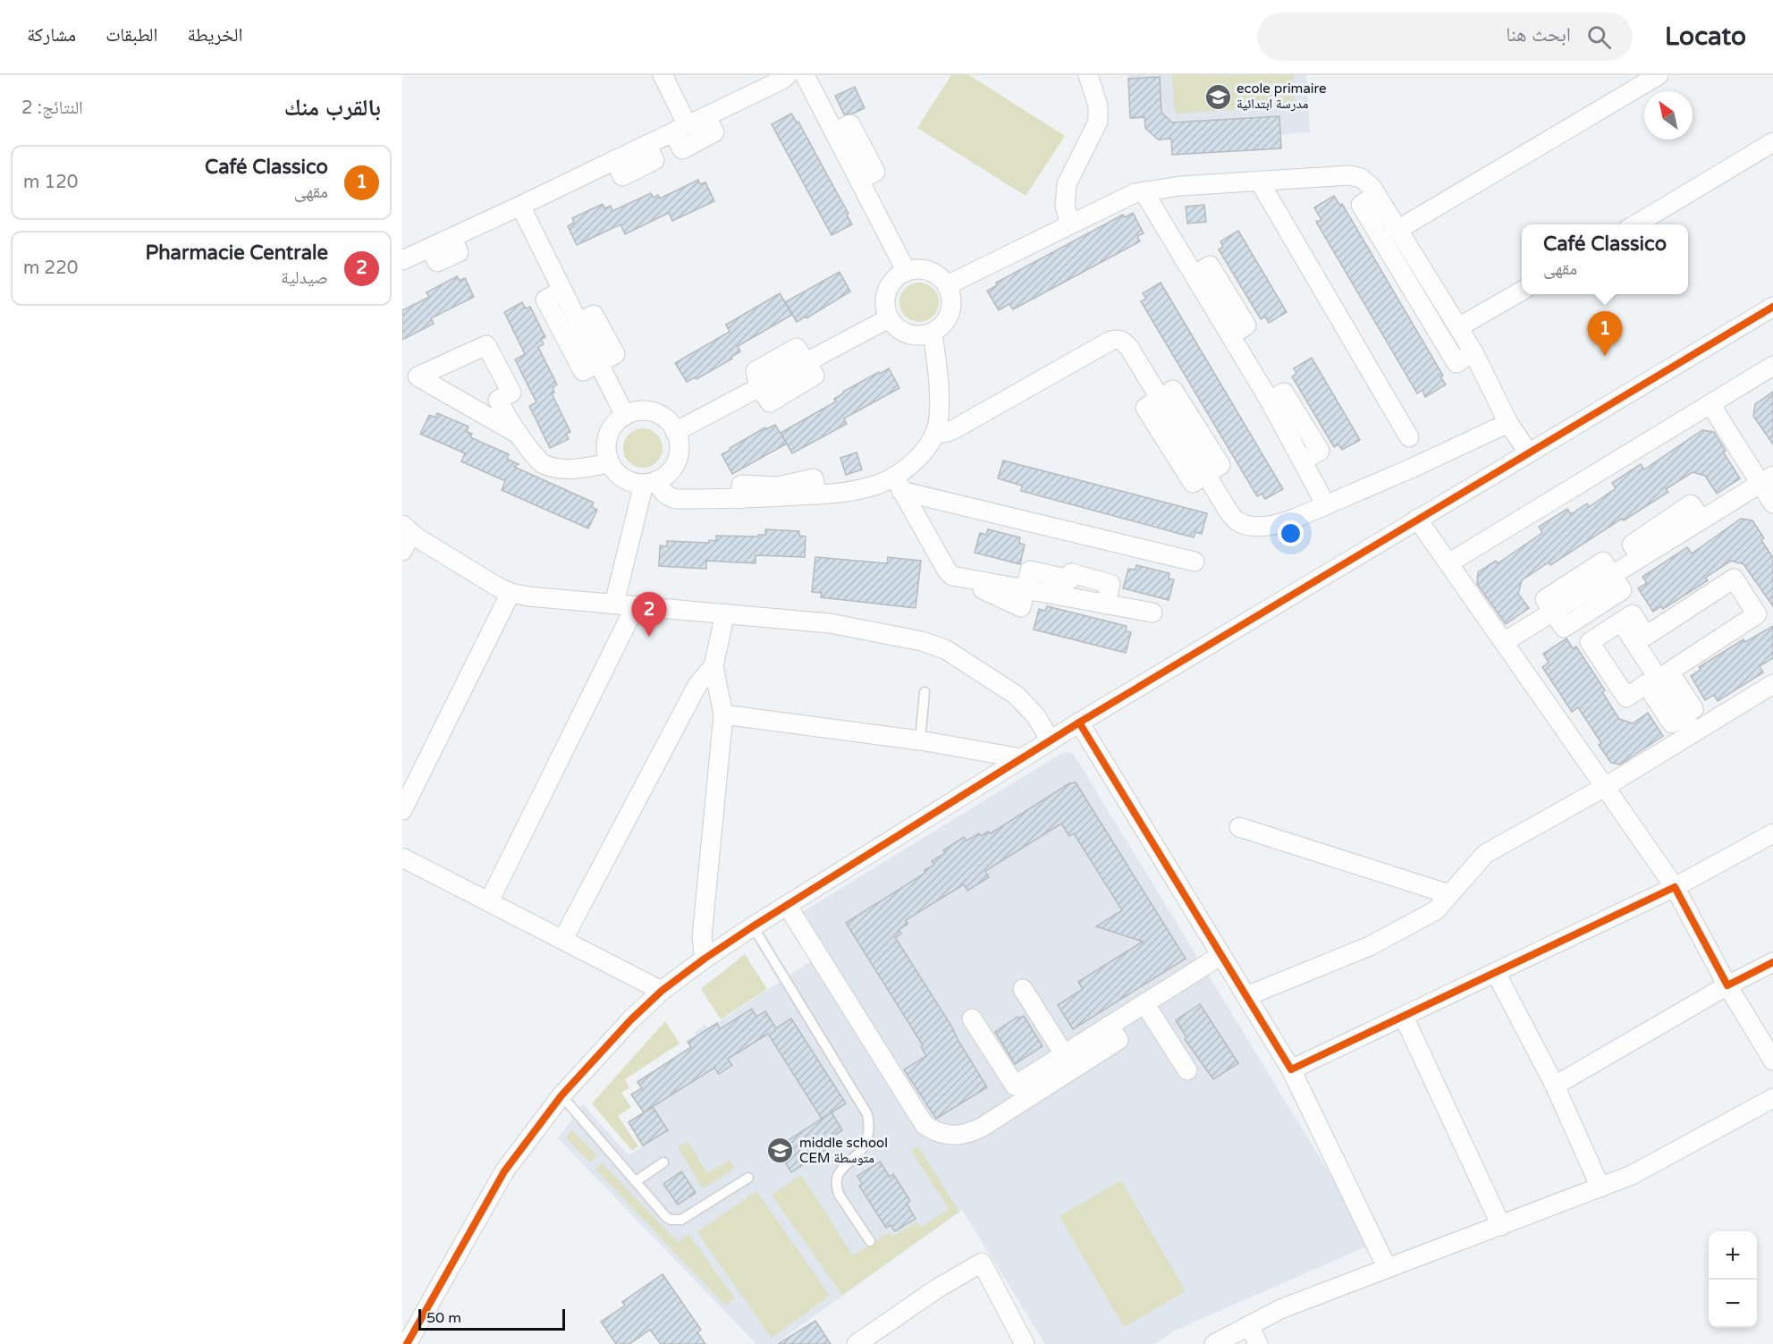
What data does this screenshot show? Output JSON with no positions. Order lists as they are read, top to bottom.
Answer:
{
  "places": {
    "school or university": ["ecole primaire مدرسة ابتدائية", "middle school CEM متوسطة"]
  },
  "scale_bar": "50 m",
  "north": "top left",
  "page": {
    "header": "Locato",
    "search": "ابحث هنا",
    "nav": ["الخريطة", "الطبقات", "مشاركة"],
    "heading": ["بالقرب منك", "النتائج: 2"],
    "list": [
      {
        "mark": "1",
        "name": "Café Classico",
        "note": "مقهى",
        "value": "120 m"
      },
      {
        "mark": "2",
        "name": "Pharmacie Centrale",
        "note": "صيدلية",
        "value": "220 m"
      }
    ],
    "popup": ["Café Classico", "مقهى"],
    "pins": ["1", "2"],
    "map_buttons": ["+", "−"],
    "scale": "50 m"
  }
}
